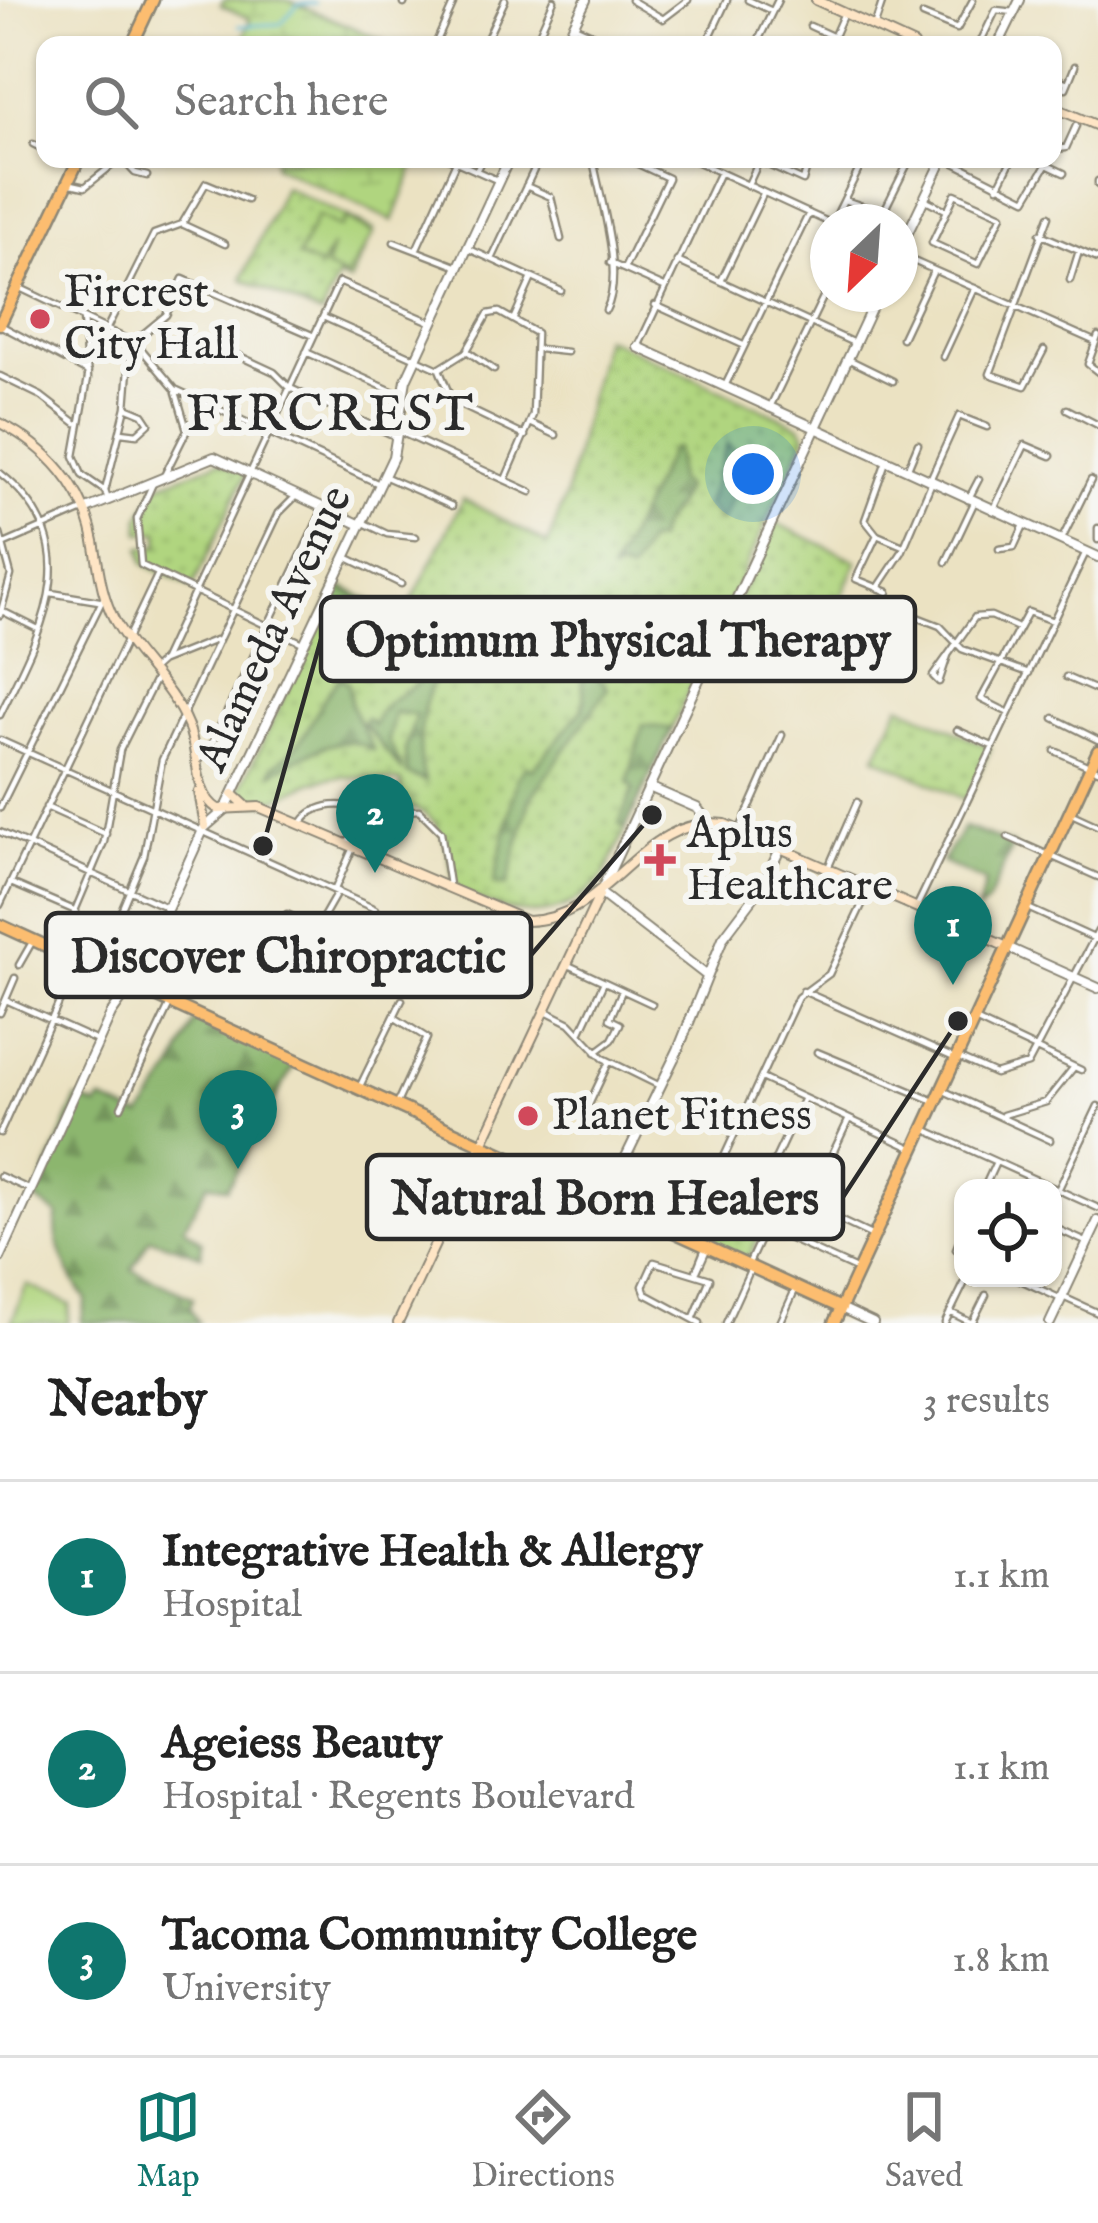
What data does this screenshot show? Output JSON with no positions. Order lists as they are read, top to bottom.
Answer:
{
  "streets": {
    "street": ["Alameda Avenue"]
  },
  "districts": ["FIRCREST"],
  "places": {
    "other": [
      "Fircrest City Hall",
      "Discover Chiropractic",
      "Optimum Physical Therapy",
      "Natural Born Healers",
      "Planet Fitness"
    ],
    "health": ["Aplus Healthcare"]
  },
  "north": "bottom left",
  "page": {
    "search": "Search here",
    "pins": ["2", "1", "3"],
    "heading": ["Nearby", "3 results"],
    "list": [
      {
        "mark": "1",
        "name": "Integrative Health & Allergy",
        "note": "Hospital",
        "value": "1.1 km"
      },
      {
        "mark": "2",
        "name": "Ageiess Beauty",
        "note": "Hospital · Regents Boulevard",
        "value": "1.1 km"
      },
      {
        "mark": "3",
        "name": "Tacoma Community College",
        "note": "University",
        "value": "1.8 km"
      }
    ],
    "nav": ["Map", "Directions", "Saved"]
  }
}
